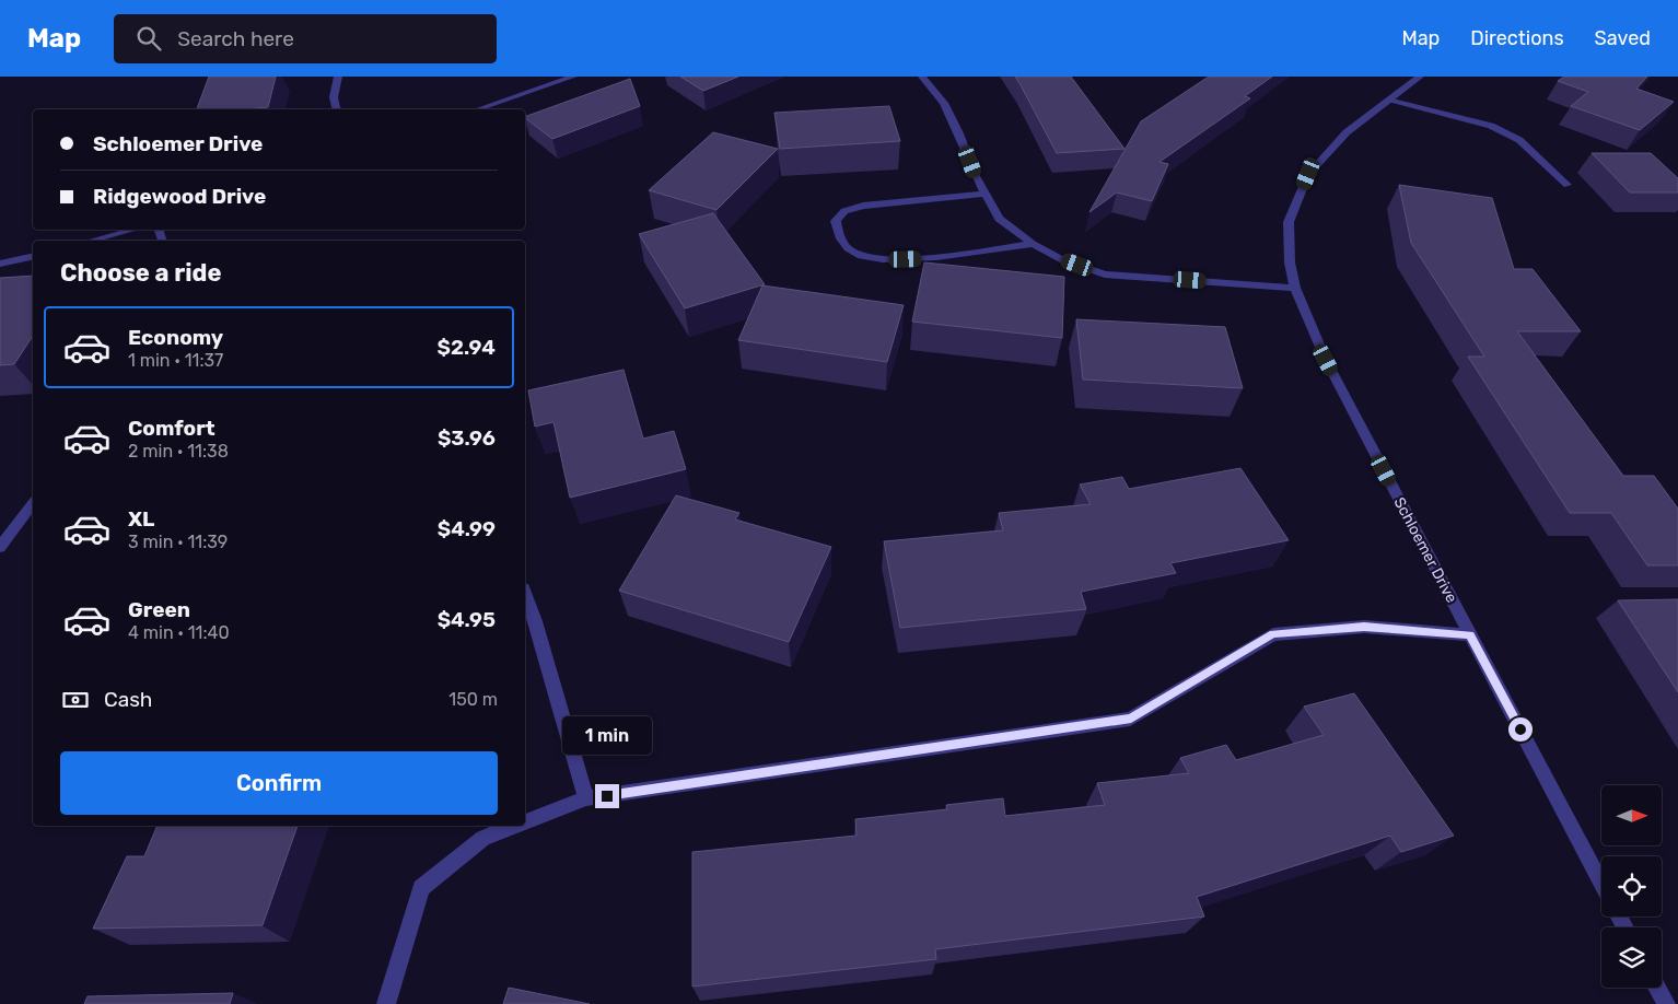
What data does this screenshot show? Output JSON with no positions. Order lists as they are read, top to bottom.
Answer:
{
  "streets": {
    "street": ["Schloemer Drive"]
  },
  "north": "right",
  "page": {
    "header": "Map",
    "search": "Search here",
    "nav": ["Map", "Directions", "Saved"],
    "banner": ["Schloemer Drive", "Ridgewood Drive"],
    "heading": "Choose a ride",
    "list": [
      {
        "name": "Economy",
        "note": "1 min · 11:37",
        "value": "$2.94"
      },
      {
        "name": "Comfort",
        "note": "2 min · 11:38",
        "value": "$3.96"
      },
      {
        "name": "XL",
        "note": "3 min · 11:39",
        "value": "$4.99"
      },
      {
        "name": "Green",
        "note": "4 min · 11:40",
        "value": "$4.95"
      }
    ],
    "pay": ["Cash", "150 m"],
    "bubble": "1 min",
    "buttons": "Confirm"
  }
}
